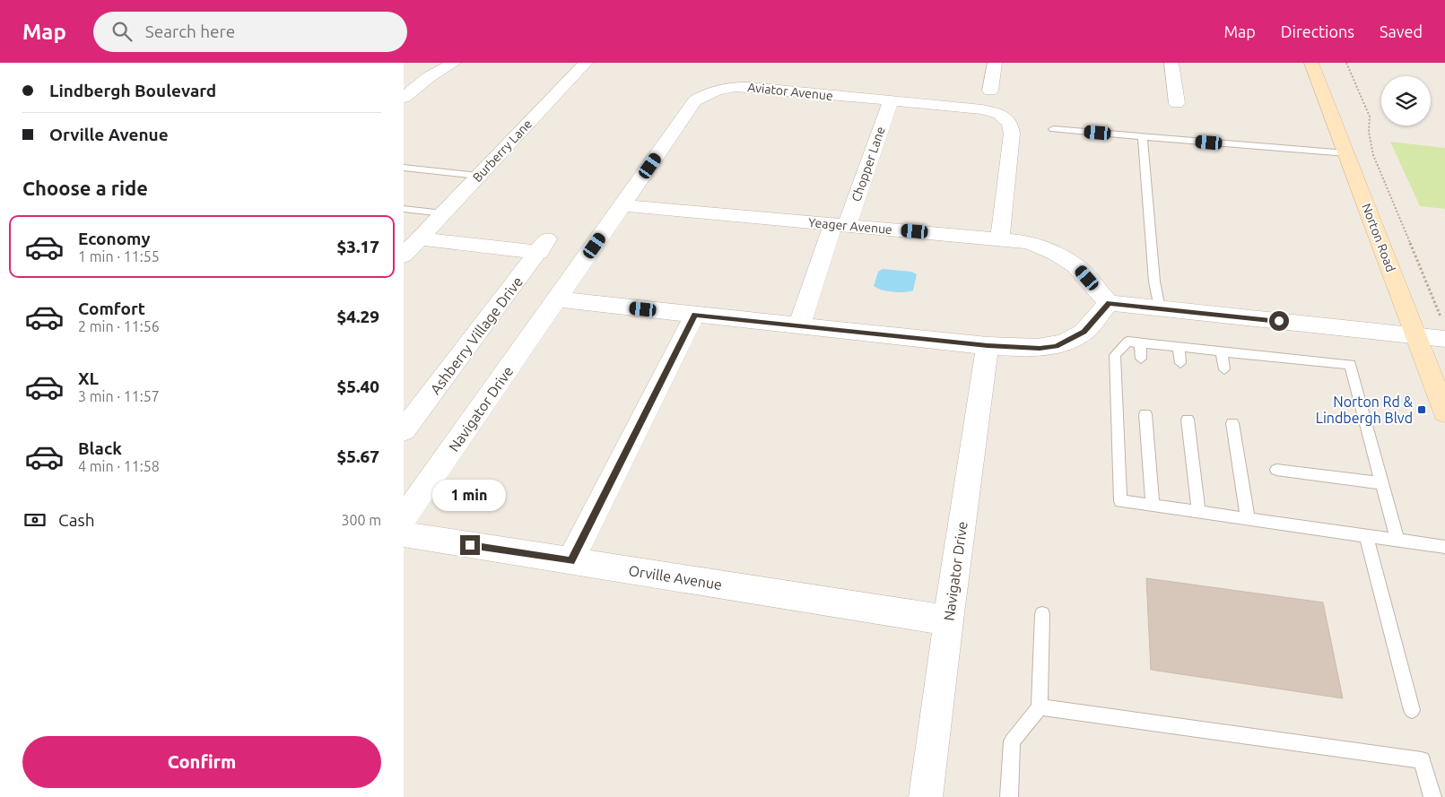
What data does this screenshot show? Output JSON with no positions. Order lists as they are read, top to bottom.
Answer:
{
  "streets": {
    "main road": ["Norton Road"],
    "street": [
      "Aviator Avenue",
      "Burberry Lane",
      "Chopper Lane",
      "Yeager Avenue",
      "Ashberry Village Drive",
      "Navigator Drive",
      "Orville Avenue"
    ]
  },
  "crossings": [
    ["Aviator Avenue", "Chopper Lane"],
    ["Aviator Avenue", "Yeager Avenue"],
    ["Aviator Avenue", "Navigator Drive"],
    ["Burberry Lane", "Ashberry Village Drive"],
    ["Chopper Lane", "Yeager Avenue"],
    ["Navigator Drive", "Orville Avenue"]
  ],
  "places": {
    "transit": ["Norton Rd & Lindbergh Blvd"]
  },
  "page": {
    "header": "Map",
    "search": "Search here",
    "nav": ["Map", "Directions", "Saved"],
    "banner": ["Lindbergh Boulevard", "Orville Avenue"],
    "heading": "Choose a ride",
    "list": [
      {
        "name": "Economy",
        "note": "1 min · 11:55",
        "value": "$3.17"
      },
      {
        "name": "Comfort",
        "note": "2 min · 11:56",
        "value": "$4.29"
      },
      {
        "name": "XL",
        "note": "3 min · 11:57",
        "value": "$5.40"
      },
      {
        "name": "Black",
        "note": "4 min · 11:58",
        "value": "$5.67"
      }
    ],
    "bubble": "1 min",
    "pay": ["Cash", "300 m"],
    "buttons": "Confirm"
  }
}
